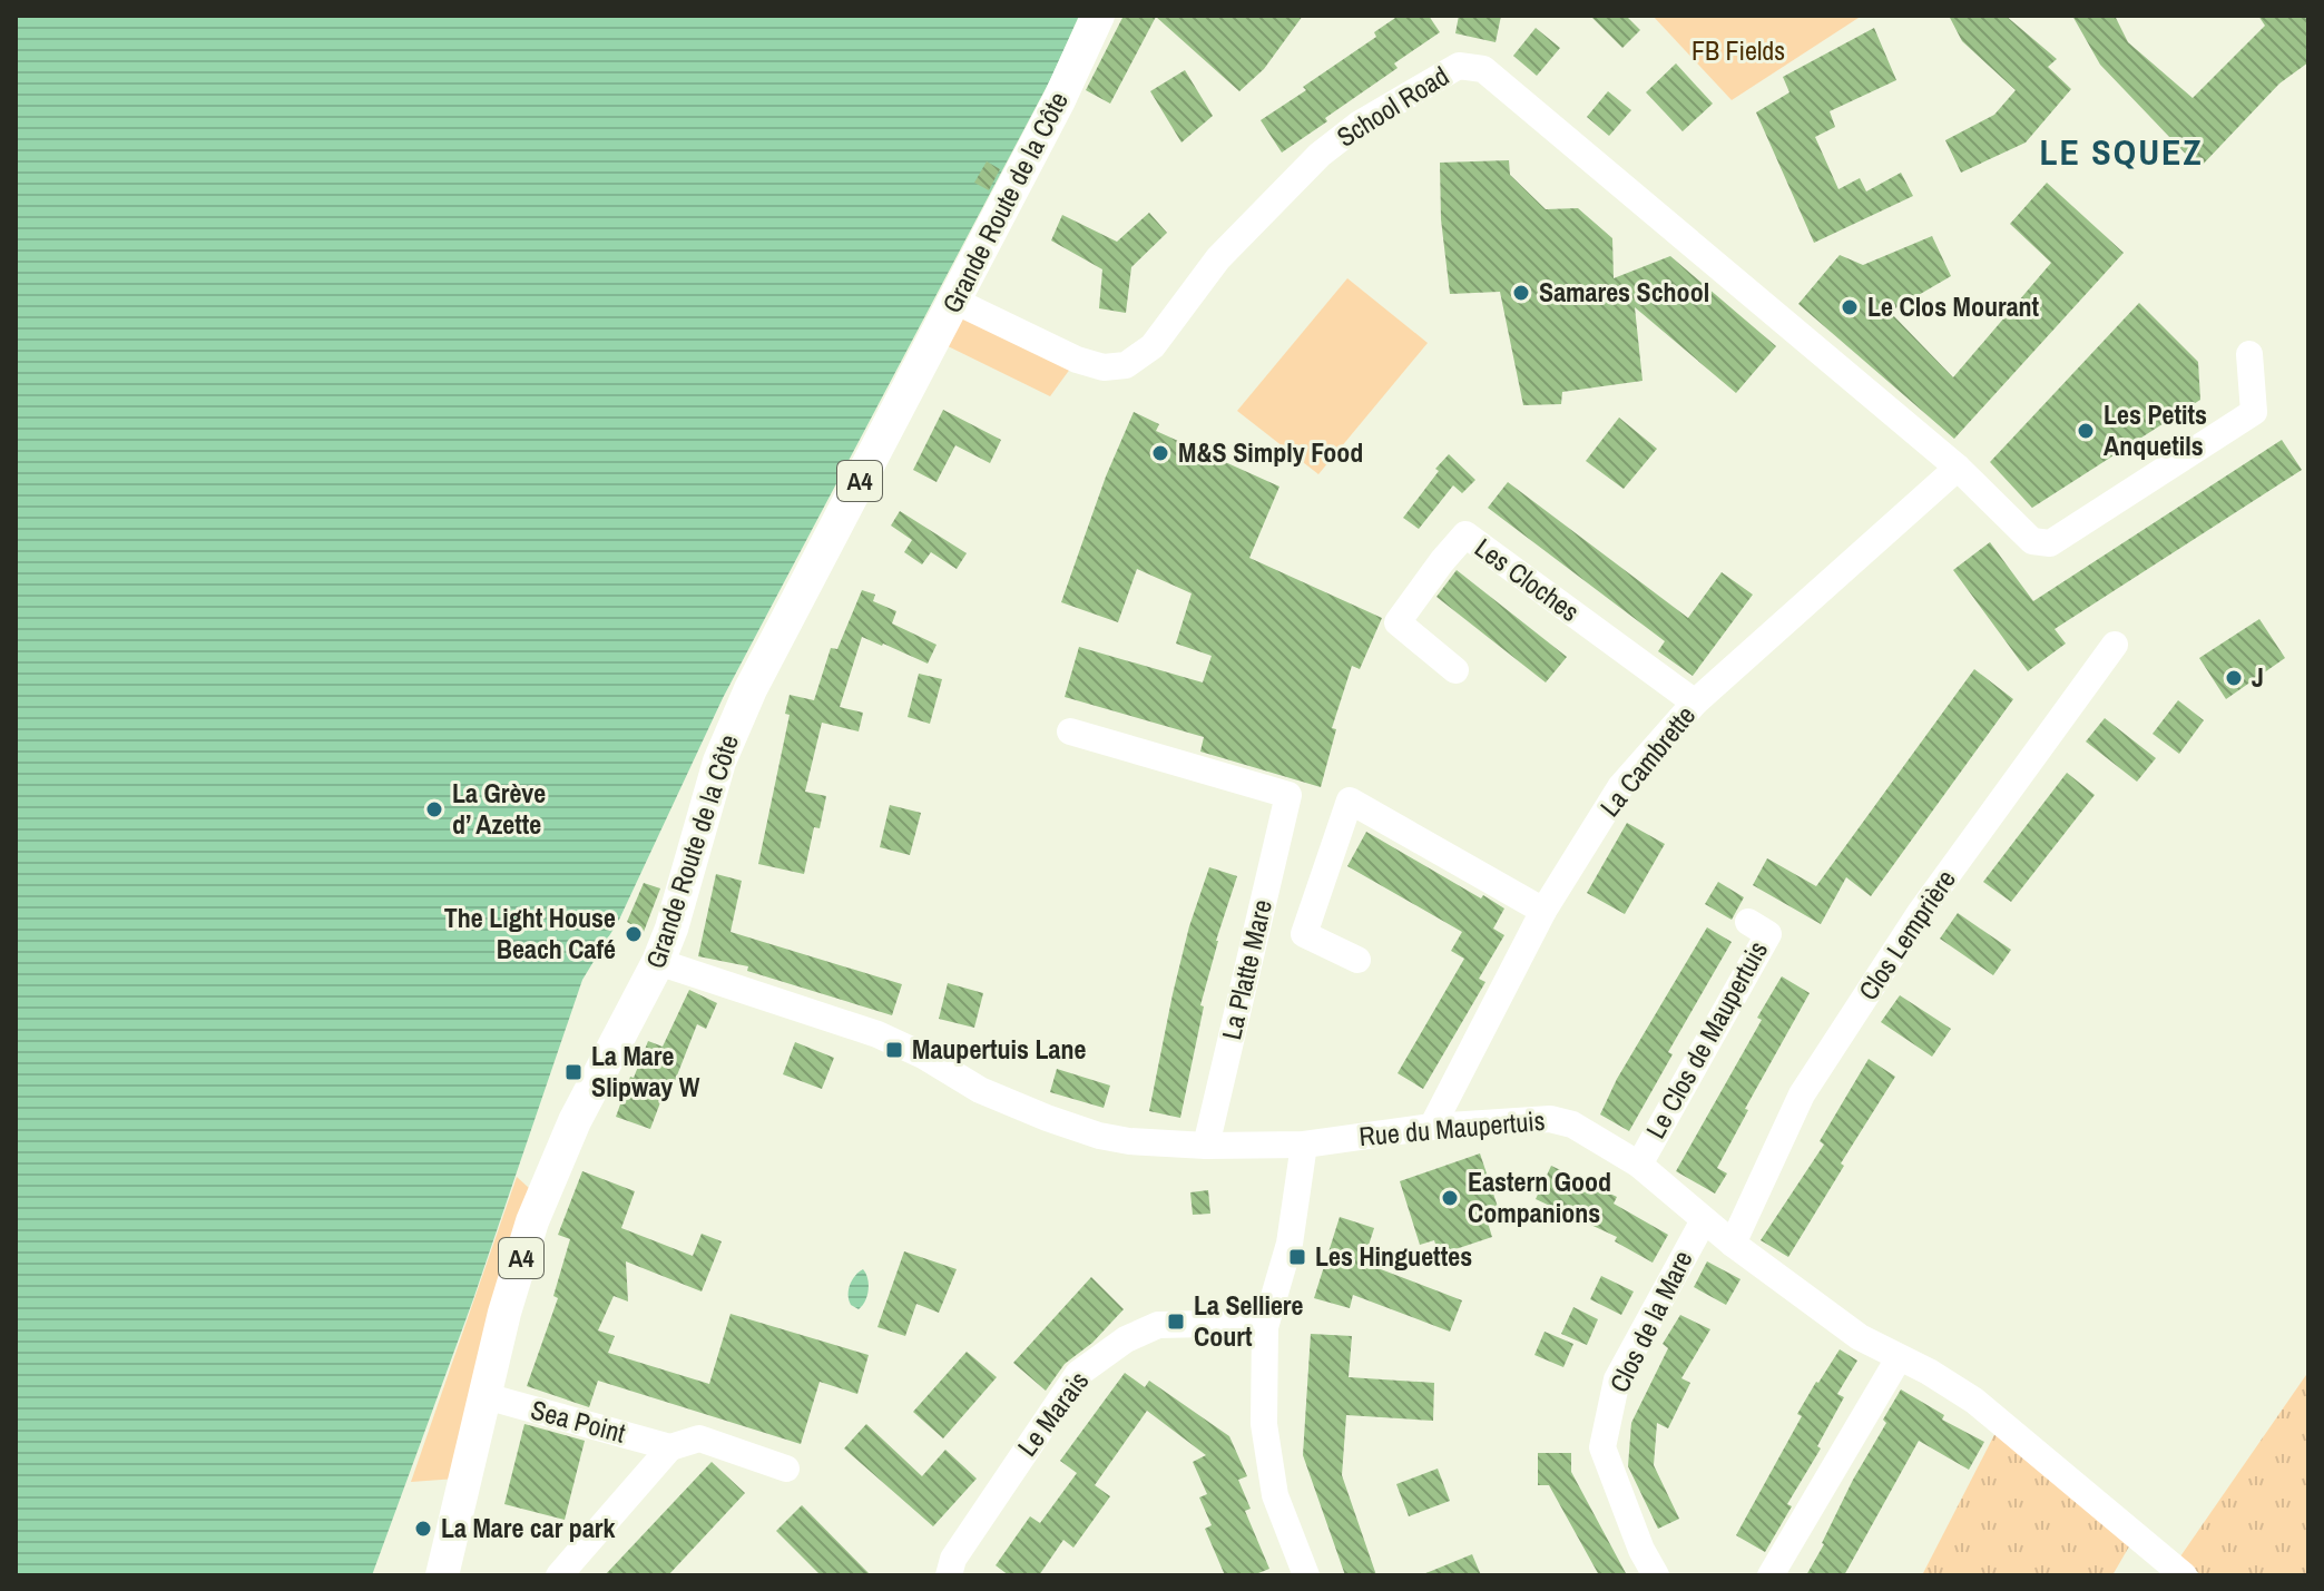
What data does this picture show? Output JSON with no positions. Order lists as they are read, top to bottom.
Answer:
{
  "streets": {
    "main road": ["Grande Route de la Côte", "A4"],
    "street": [
      "School Road",
      "Les Cloches",
      "La Cambrette",
      "Clos Lemprière",
      "La Platte Mare",
      "Le Clos de Maupertuis",
      "Rue du Maupertuis",
      "Clos de la Mare",
      "Le Marais",
      "Sea Point"
    ]
  },
  "crossings": [
    ["School Road", "Grande Route de la Côte"],
    ["School Road", "La Cambrette"],
    ["Grande Route de la Côte", "Rue du Maupertuis"],
    ["Grande Route de la Côte", "Sea Point"],
    ["Les Cloches", "La Cambrette"],
    ["La Cambrette", "Rue du Maupertuis"],
    ["Clos Lemprière", "Rue du Maupertuis"],
    ["La Platte Mare", "Rue du Maupertuis"],
    ["Le Clos de Maupertuis", "Rue du Maupertuis"],
    ["Rue du Maupertuis", "Clos de la Mare"]
  ],
  "districts": ["LE SQUEZ"],
  "parks": ["FB Fields"],
  "places": {
    "other": [
      "Samares School",
      "Le Clos Mourant",
      "Les Petits Anquetils",
      "M&S Simply Food",
      "J",
      "La Grève d’ Azette",
      "The Light House Beach Café",
      "Eastern Good Companions",
      "La Mare car park"
    ],
    "transit": [
      "Maupertuis Lane",
      "La Mare Slipway W",
      "Les Hinguettes",
      "La Selliere Court"
    ]
  }
}
